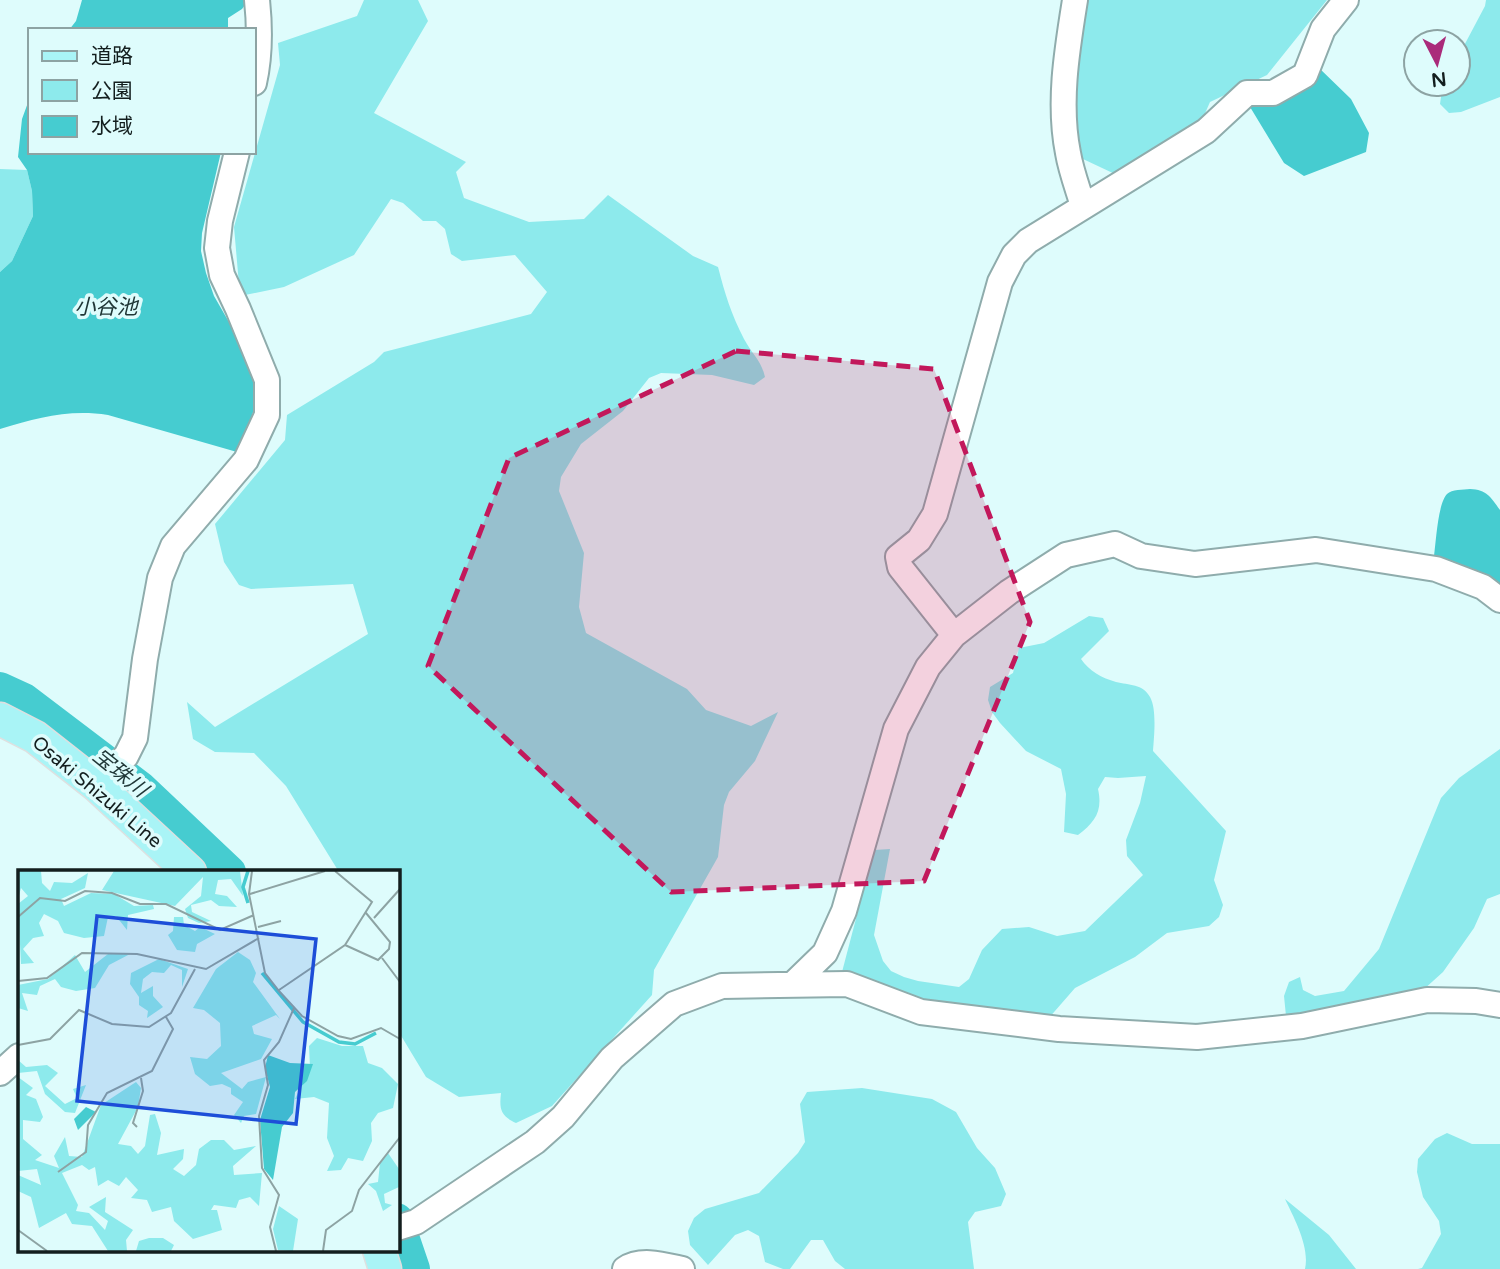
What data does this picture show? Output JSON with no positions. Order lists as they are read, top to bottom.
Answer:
{
  "streets": {
    "main road": ["Osaki Shizuki Line"]
  },
  "water": ["小谷池", "宝珠川"],
  "legend": ["道路", "公園", "水域"],
  "north": "bottom"
}
